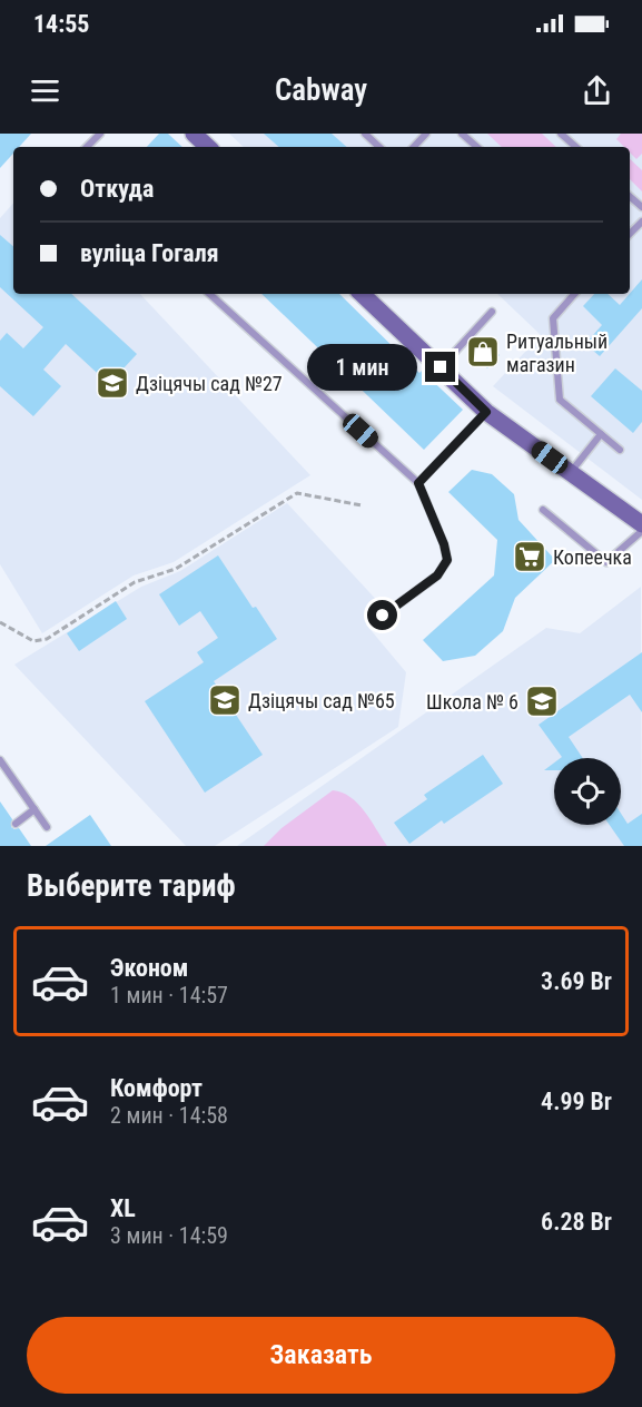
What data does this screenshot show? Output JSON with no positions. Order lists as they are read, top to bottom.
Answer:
{
  "places": {
    "shop": ["Ритуальный магазин"],
    "school or university": ["Дзіцячы сад №27", "Дзіцячы сад №65", "Школа № 6"],
    "supermarket": ["Копеечка"]
  },
  "page": {
    "status": "14:55",
    "header": "Cabway",
    "banner": ["Откуда", "вуліца Гогаля"],
    "bubble": "1 мин",
    "heading": "Выберите тариф",
    "list": [
      {
        "name": "Эконом",
        "note": "1 мин · 14:57",
        "value": "3.69 Br"
      },
      {
        "name": "Комфорт",
        "note": "2 мин · 14:58",
        "value": "4.99 Br"
      },
      {
        "name": "XL",
        "note": "3 мин · 14:59",
        "value": "6.28 Br"
      }
    ],
    "buttons": "Заказать"
  }
}
